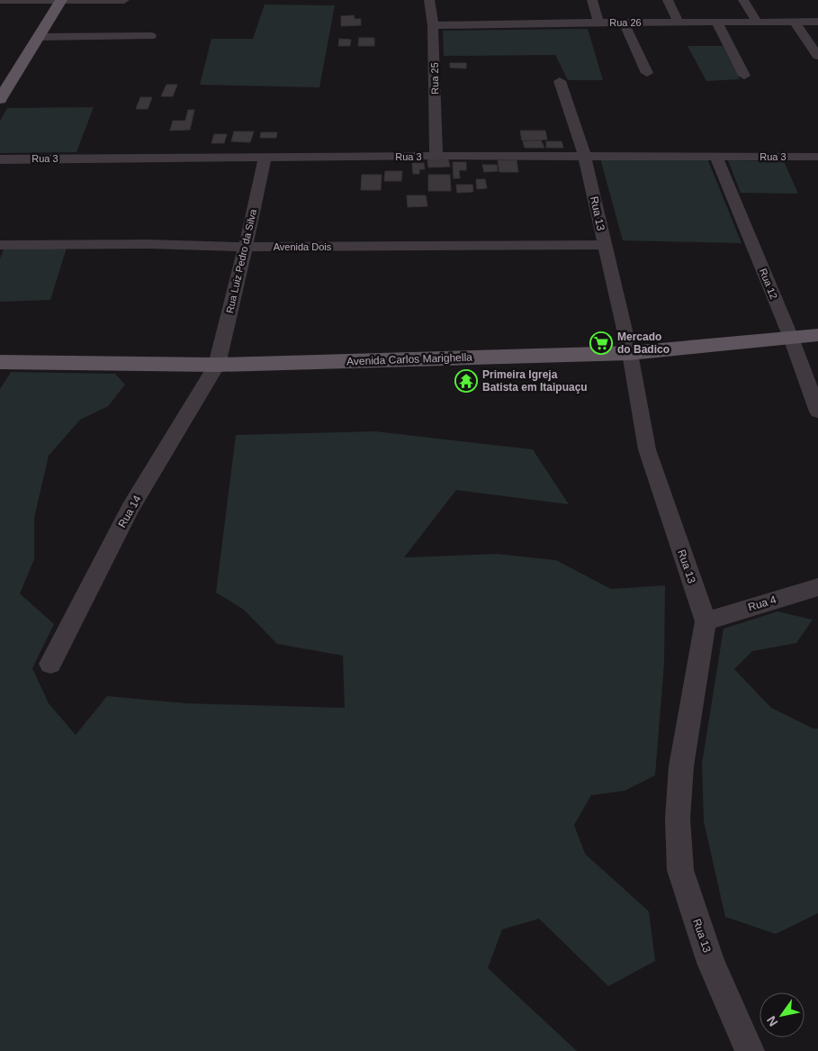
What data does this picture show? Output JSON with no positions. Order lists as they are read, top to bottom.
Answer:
{
  "streets": {
    "main road": ["Avenida Carlos Marighella"],
    "street": [
      "Rua 26",
      "Rua 25",
      "Rua 3",
      "Rua 13",
      "Avenida Dois",
      "Rua Luiz Pedro da Silva",
      "Rua 12",
      "Rua 14",
      "Rua 4"
    ]
  },
  "crossings": [
    ["Rua 26", "Rua 25"],
    ["Rua 25", "Rua 3"],
    ["Rua 3", "Rua 13"],
    ["Rua 3", "Rua Luiz Pedro da Silva"],
    ["Rua 3", "Rua 12"],
    ["Rua 13", "Avenida Dois"],
    ["Rua 13", "Avenida Carlos Marighella"],
    ["Rua 13", "Rua 4"],
    ["Avenida Dois", "Rua Luiz Pedro da Silva"],
    ["Rua Luiz Pedro da Silva", "Avenida Carlos Marighella"],
    ["Rua Luiz Pedro da Silva", "Rua 14"],
    ["Rua 12", "Avenida Carlos Marighella"],
    ["Avenida Carlos Marighella", "Rua 14"]
  ],
  "places": {
    "supermarket": ["Mercado do Badico"],
    "temple": ["Primeira Igreja Batista em Itaipuaçu"]
  },
  "north": "bottom left"
}
